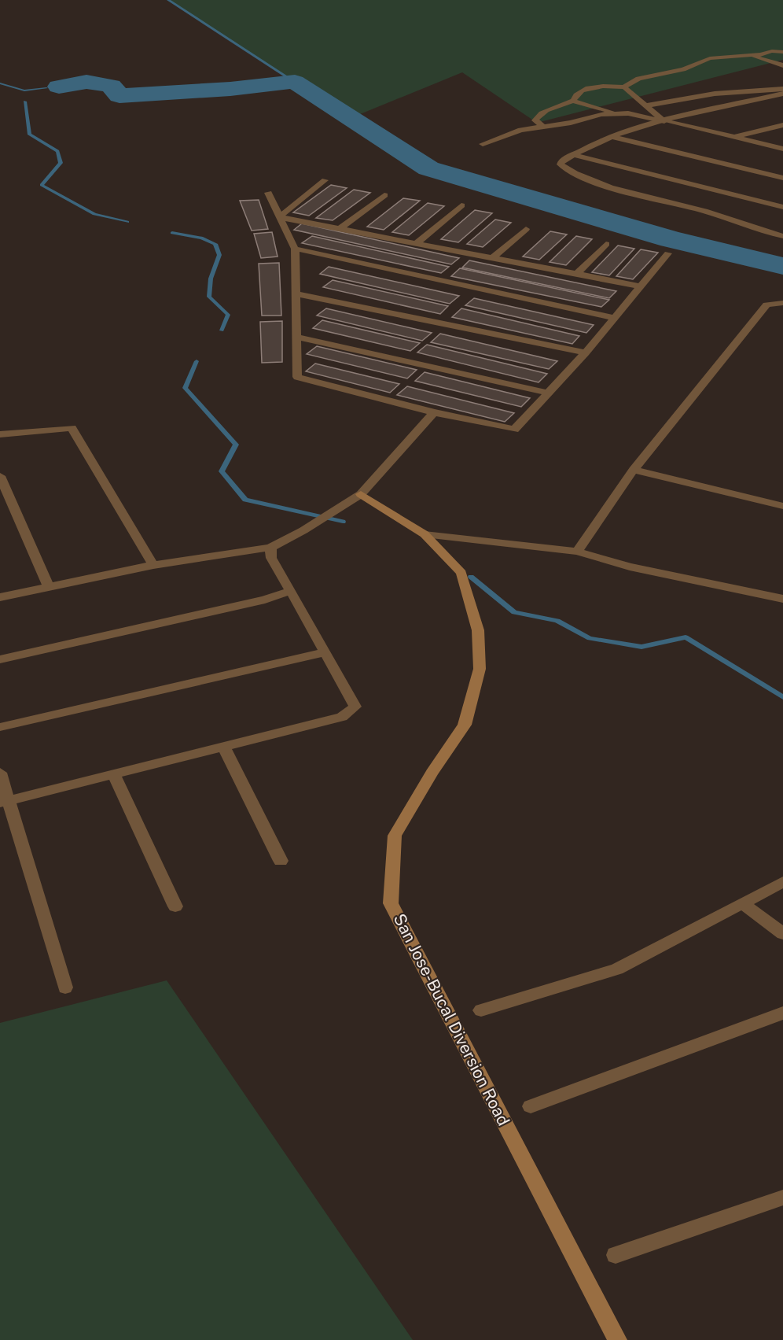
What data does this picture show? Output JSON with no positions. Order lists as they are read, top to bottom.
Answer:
{
  "streets": {
    "main road": ["San Jose-Bucal Diversion Road"]
  }
}
